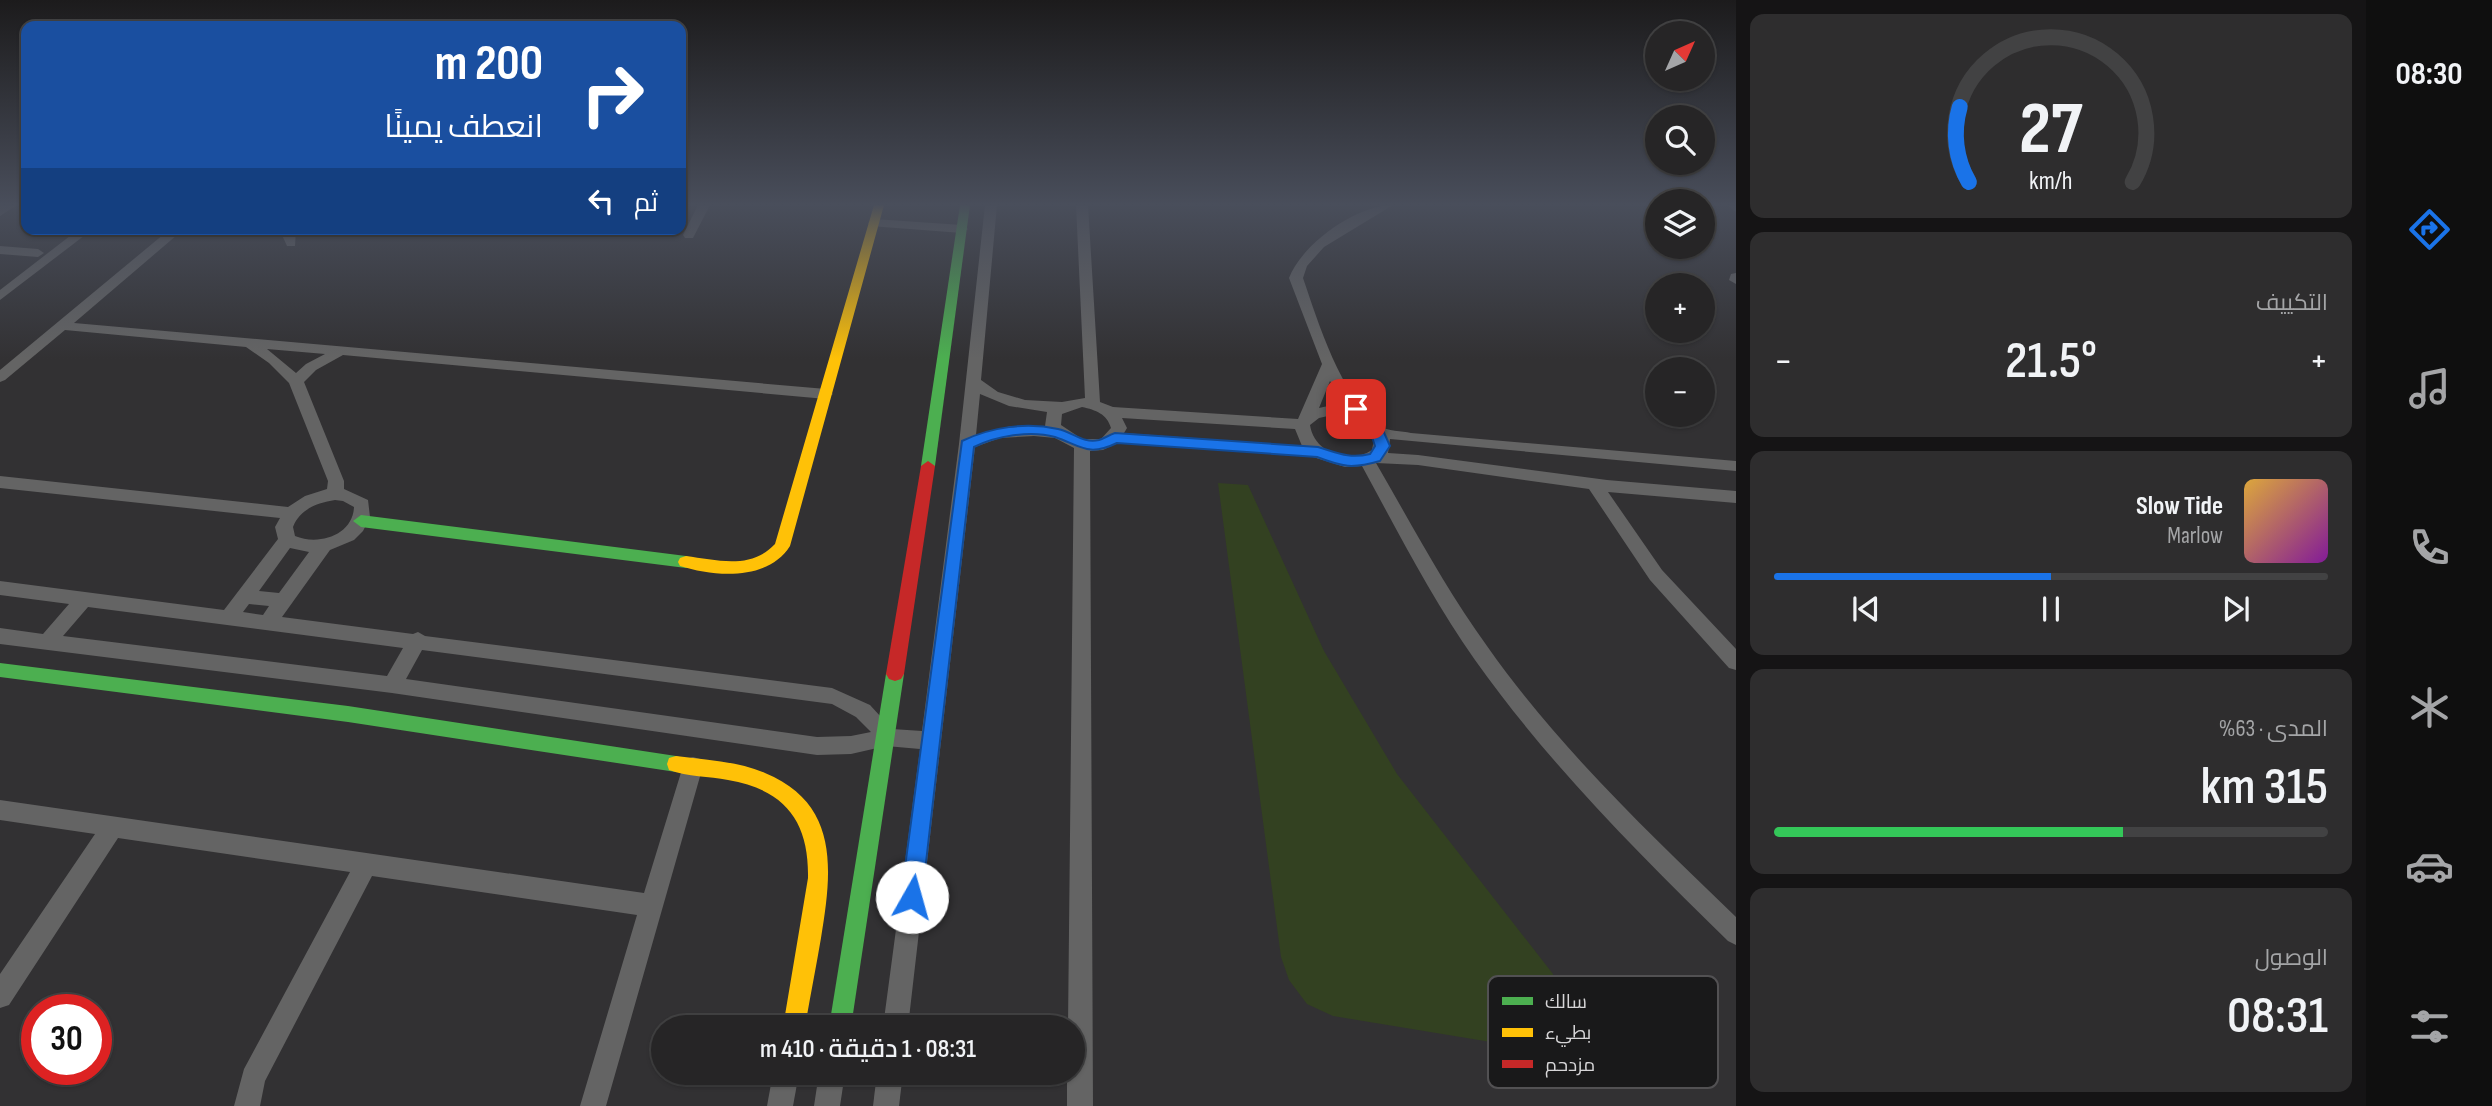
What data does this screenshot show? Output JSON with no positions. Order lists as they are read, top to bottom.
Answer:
{
  "legend": ["سالك", "بطيء", "مزدحم"],
  "north": "top right",
  "page": {
    "tabs": "08:30",
    "map_buttons": ["+", "−"],
    "turn": ["200 m", "انعطف يمينًا"],
    "then": "ثم",
    "tile": [
      "التكييف",
      ["المدى · 63%", "315 km"],
      ["الوصول", "08:31"]
    ],
    "heat": ["−", "21.5°", "+"],
    "song": ["Slow Tide", "Marlow"],
    "limit": "30",
    "trip": "08:31 · 1 دقيقة · 410 m",
    "gauge": ["27", "km/h"]
  }
}
